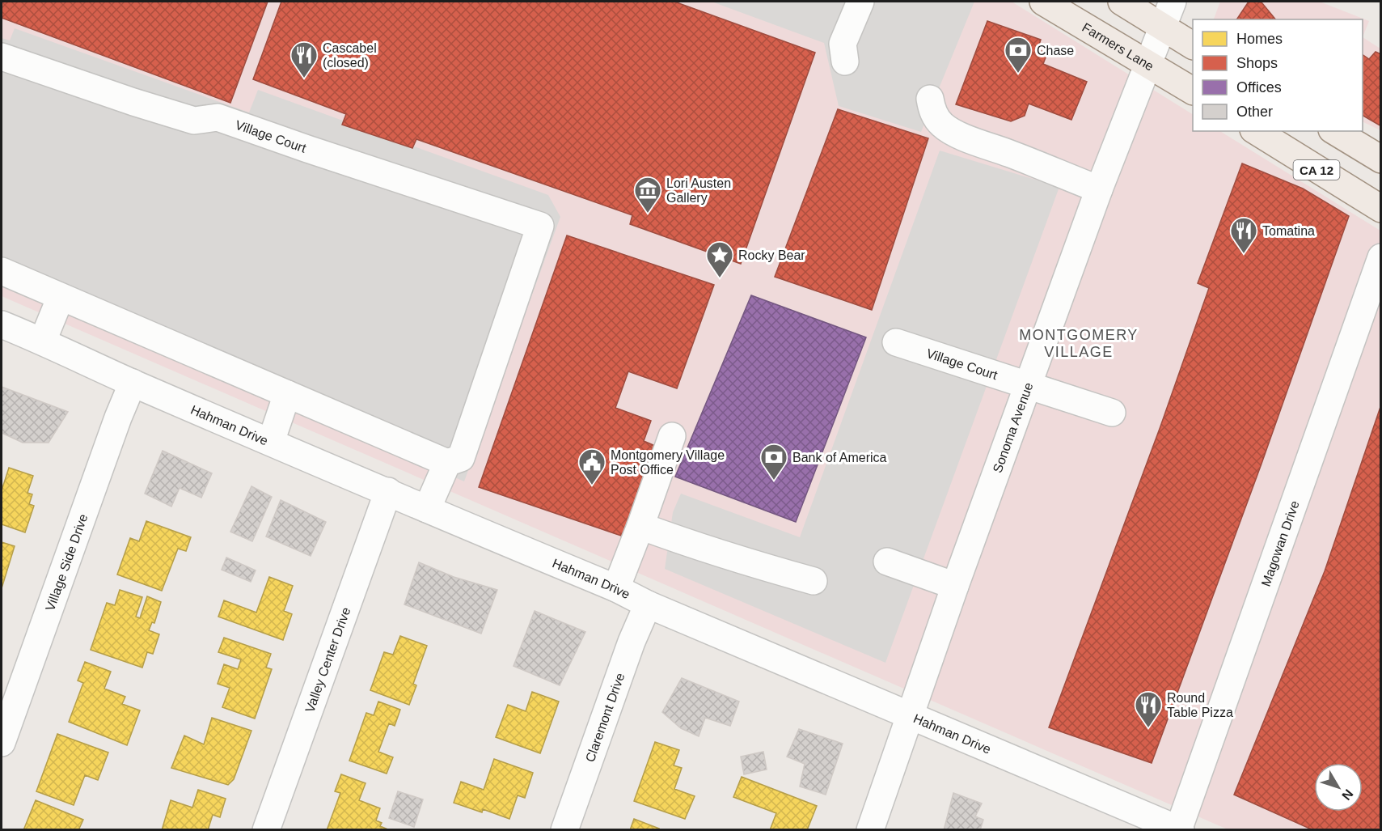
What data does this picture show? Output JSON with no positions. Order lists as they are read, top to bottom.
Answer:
{
  "streets": {
    "main road": ["Farmers Lane", "CA 12"],
    "street": [
      "Village Court",
      "Hahman Drive",
      "Sonoma Avenue",
      "Magowan Drive",
      "Village Side Drive",
      "Valley Center Drive",
      "Claremont Drive"
    ]
  },
  "crossings": [
    ["Farmers Lane", "Sonoma Avenue"],
    ["Village Court", "Sonoma Avenue"],
    ["Hahman Drive", "Sonoma Avenue"],
    ["Hahman Drive", "Magowan Drive"],
    ["Hahman Drive", "Village Side Drive"],
    ["Hahman Drive", "Valley Center Drive"],
    ["Hahman Drive", "Claremont Drive"]
  ],
  "districts": ["MONTGOMERY VILLAGE"],
  "places": {
    "bank": ["Chase", "Bank of America"],
    "restaurant": ["Cascabel (closed)", "Tomatina", "Round Table Pizza"],
    "museum": ["Lori Austen Gallery"],
    "place": ["Rocky Bear"],
    "public building": ["Montgomery Village Post Office"]
  },
  "legend": [
    "Homes",
    "Shops",
    "Offices",
    "Other"
  ],
  "north": "bottom right"
}
